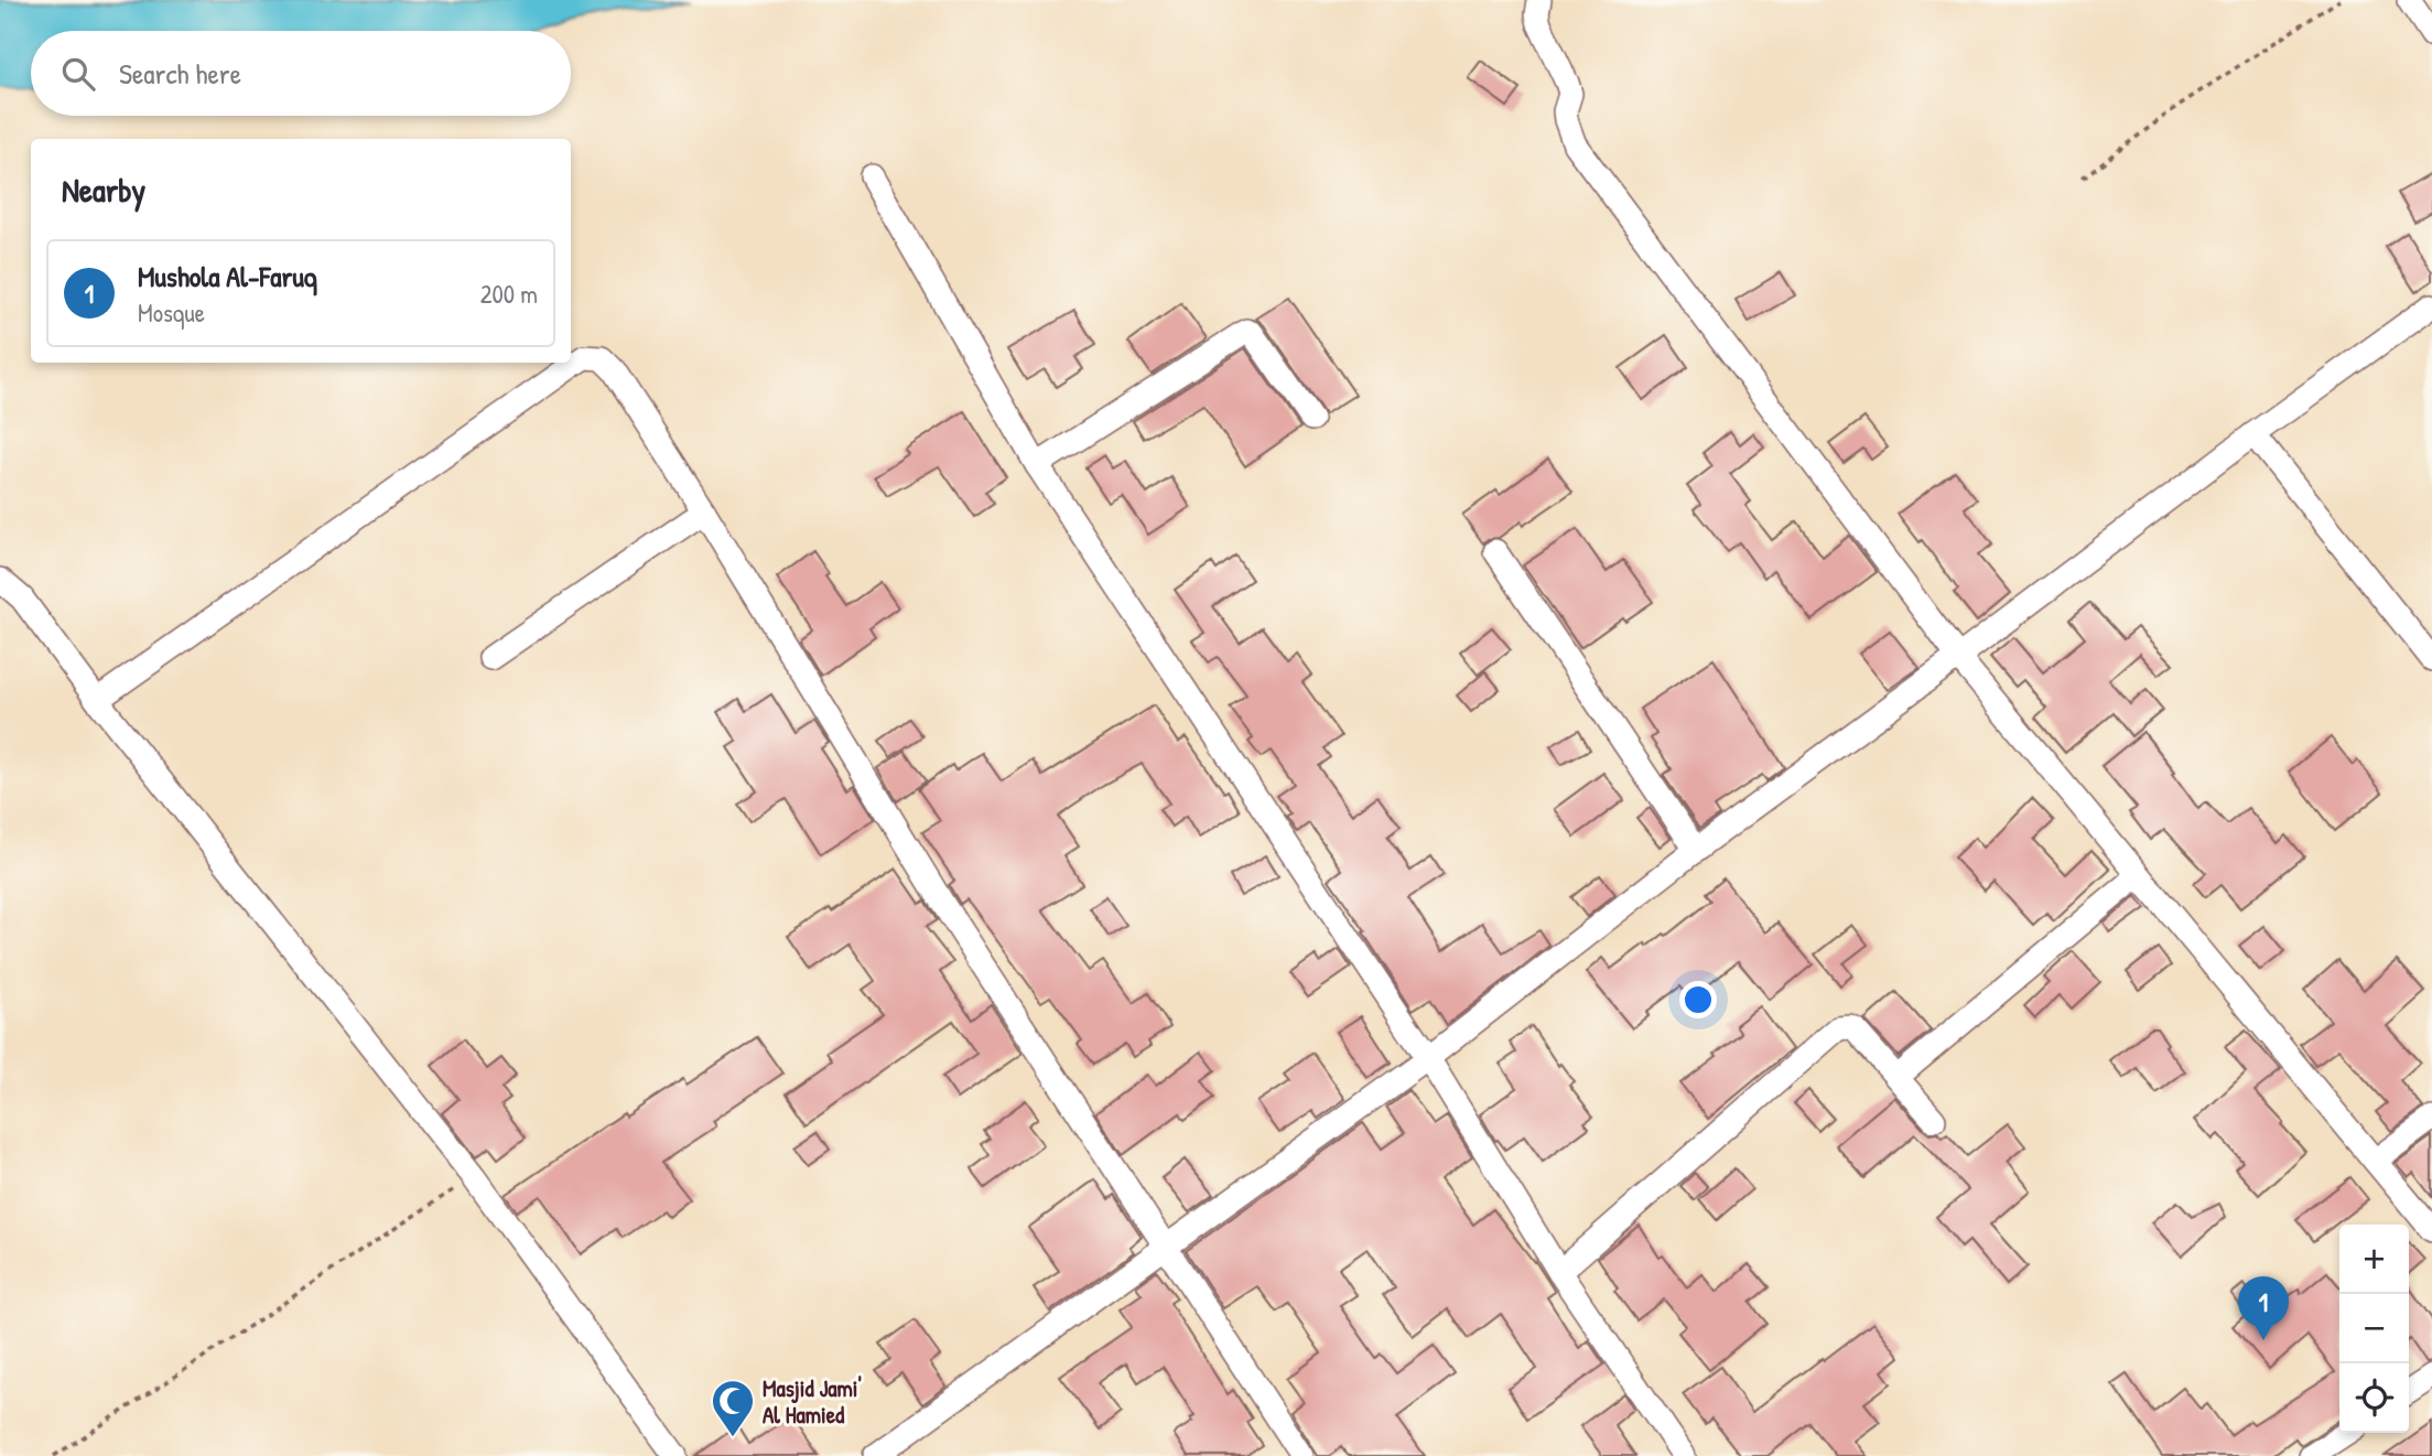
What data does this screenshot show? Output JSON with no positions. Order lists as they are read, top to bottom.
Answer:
{
  "places": {
    "mosque": ["Masjid Jami' Al Hamied"]
  },
  "page": {
    "search": "Search here",
    "heading": "Nearby",
    "list": [
      {
        "mark": "1",
        "name": "Mushola Al-Faruq",
        "note": "Mosque",
        "value": "200 m"
      }
    ],
    "map_buttons": ["+", "−"],
    "pins": "1"
  }
}
